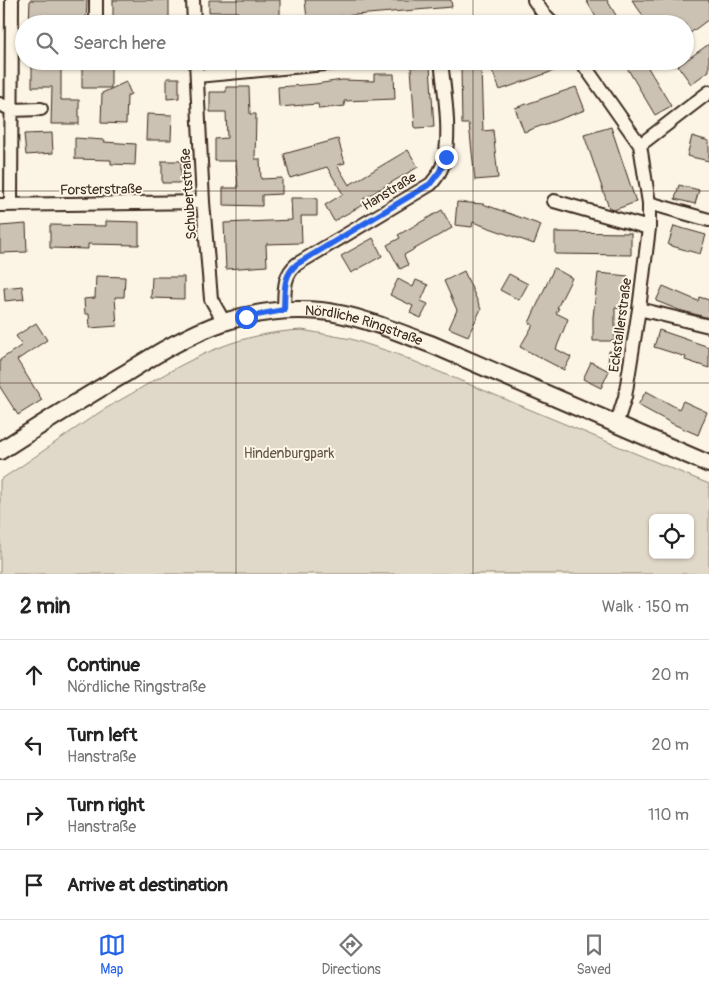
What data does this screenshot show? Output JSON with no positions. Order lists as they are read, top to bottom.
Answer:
{
  "streets": {
    "main road": ["Nördliche Ringstraße"],
    "street": [
      "Forsterstraße",
      "Hanstraße",
      "Schubertstraße",
      "Eckstallerstraße"
    ]
  },
  "crossings": [
    ["Forsterstraße", "Schubertstraße"],
    ["Hanstraße", "Nördliche Ringstraße"],
    ["Schubertstraße", "Nördliche Ringstraße"],
    ["Eckstallerstraße", "Nördliche Ringstraße"]
  ],
  "parks": ["Hindenburgpark"],
  "page": {
    "search": "Search here",
    "heading": ["2 min", "Walk · 150 m"],
    "list": [
      ["Continue", "Nördliche Ringstraße", "20 m"],
      ["Turn left", "Hanstraße", "20 m"],
      ["Turn right", "Hanstraße", "110 m"],
      "Arrive at destination"
    ],
    "nav": ["Map", "Directions", "Saved"]
  }
}
